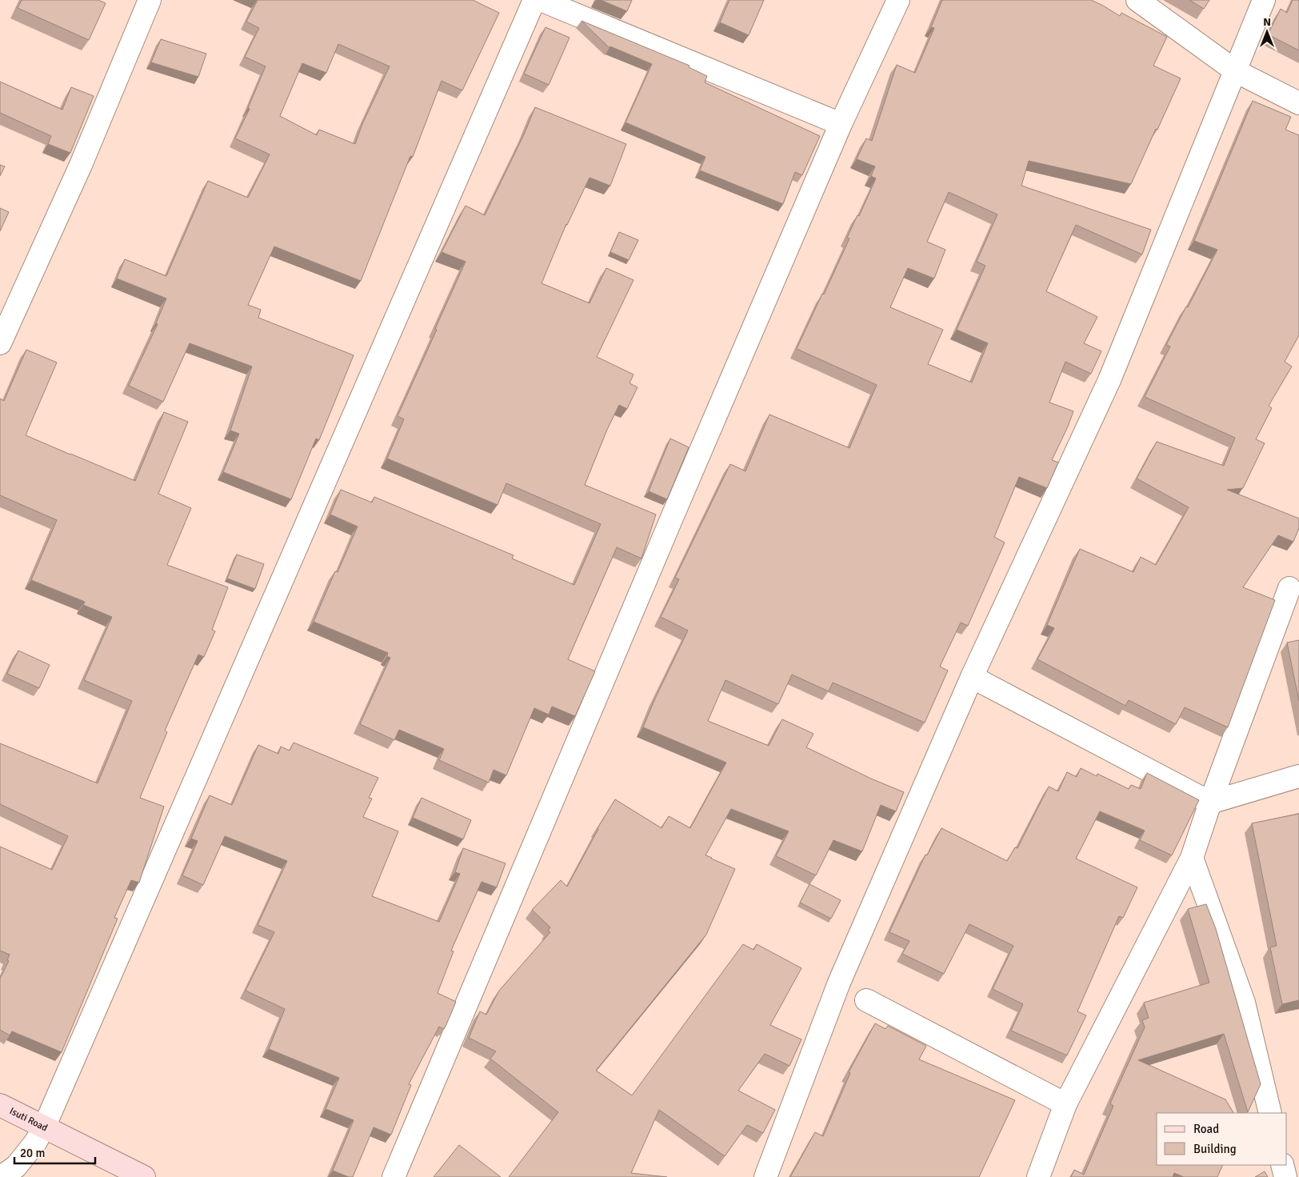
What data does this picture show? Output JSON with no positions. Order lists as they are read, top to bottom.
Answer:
{
  "streets": {
    "street": ["Isuti Road"]
  },
  "legend": ["Road", "Building"],
  "scale_bar": "20 m",
  "north": "top"
}
